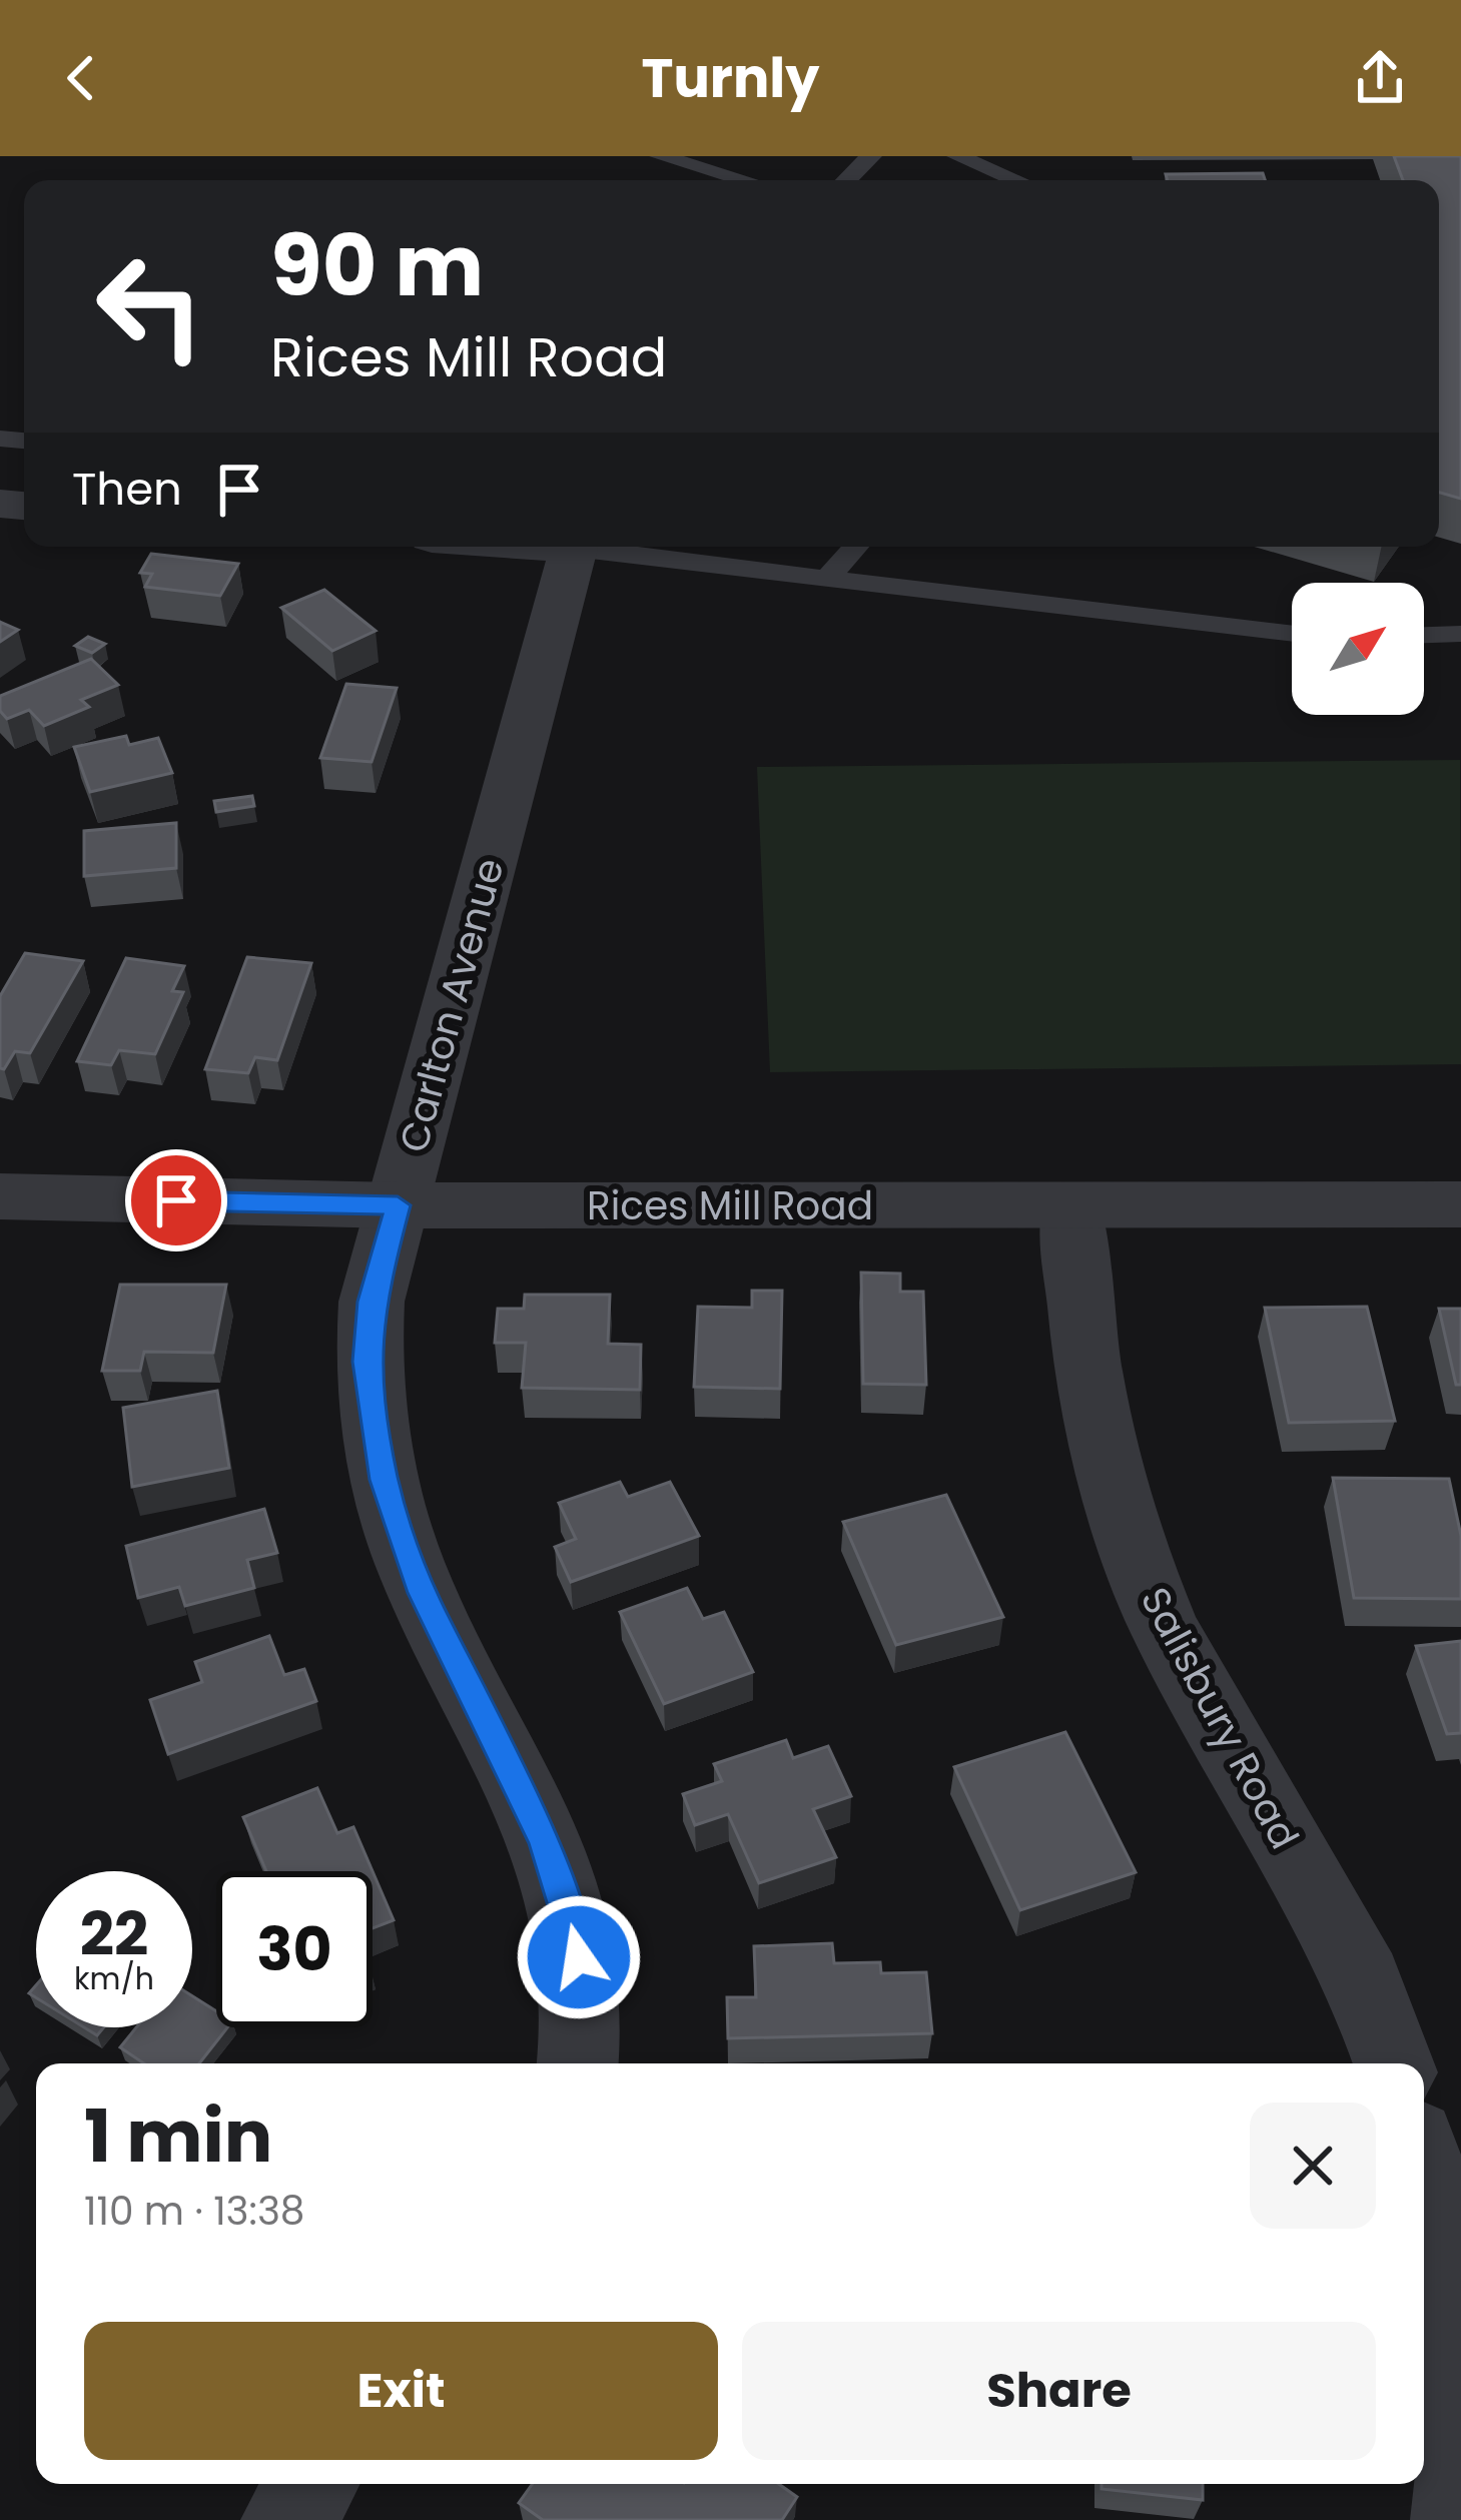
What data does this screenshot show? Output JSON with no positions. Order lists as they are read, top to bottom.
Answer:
{
  "streets": {
    "street": ["Carlton Avenue", "Rices Mill Road", "Salisbury Road"]
  },
  "crossings": [
    ["Carlton Avenue", "Rices Mill Road"],
    ["Rices Mill Road", "Salisbury Road"]
  ],
  "north": "top right",
  "page": {
    "header": "Turnly",
    "turn": ["90 m", "Rices Mill Road"],
    "then": "Then",
    "speed": "22 km/h",
    "limit": "30",
    "heading": ["1 min", "110 m · 13:38"],
    "buttons": ["Exit", "Share"]
  }
}
